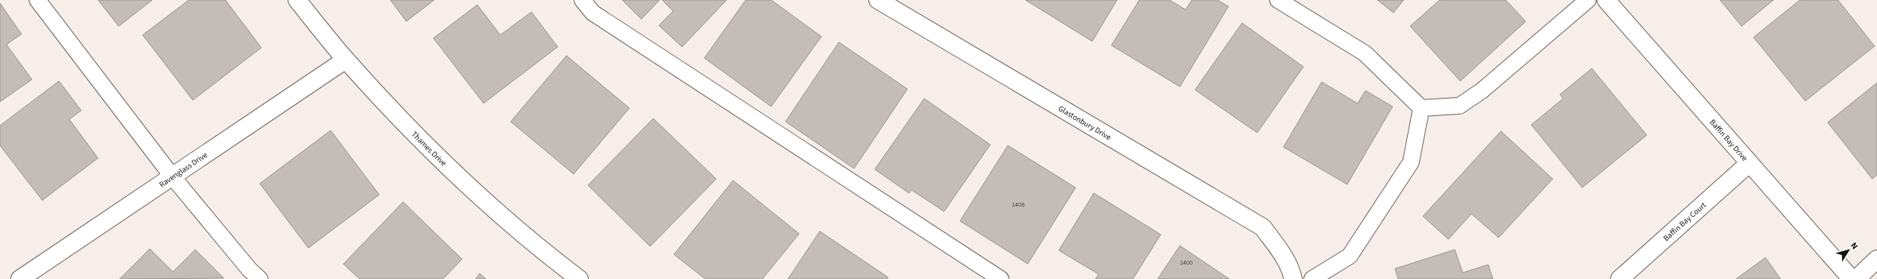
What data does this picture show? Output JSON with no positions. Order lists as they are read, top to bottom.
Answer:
{
  "streets": {
    "street": [
      "Glastonbury Drive",
      "Baffin Bay Drive",
      "Thames Drive",
      "Ravenglass Drive",
      "Baffin Bay Court"
    ]
  },
  "crossings": [
    ["Baffin Bay Drive", "Baffin Bay Court"],
    ["Thames Drive", "Ravenglass Drive"]
  ],
  "house_numbers": ["1408", "1400"],
  "north": "top right"
}
